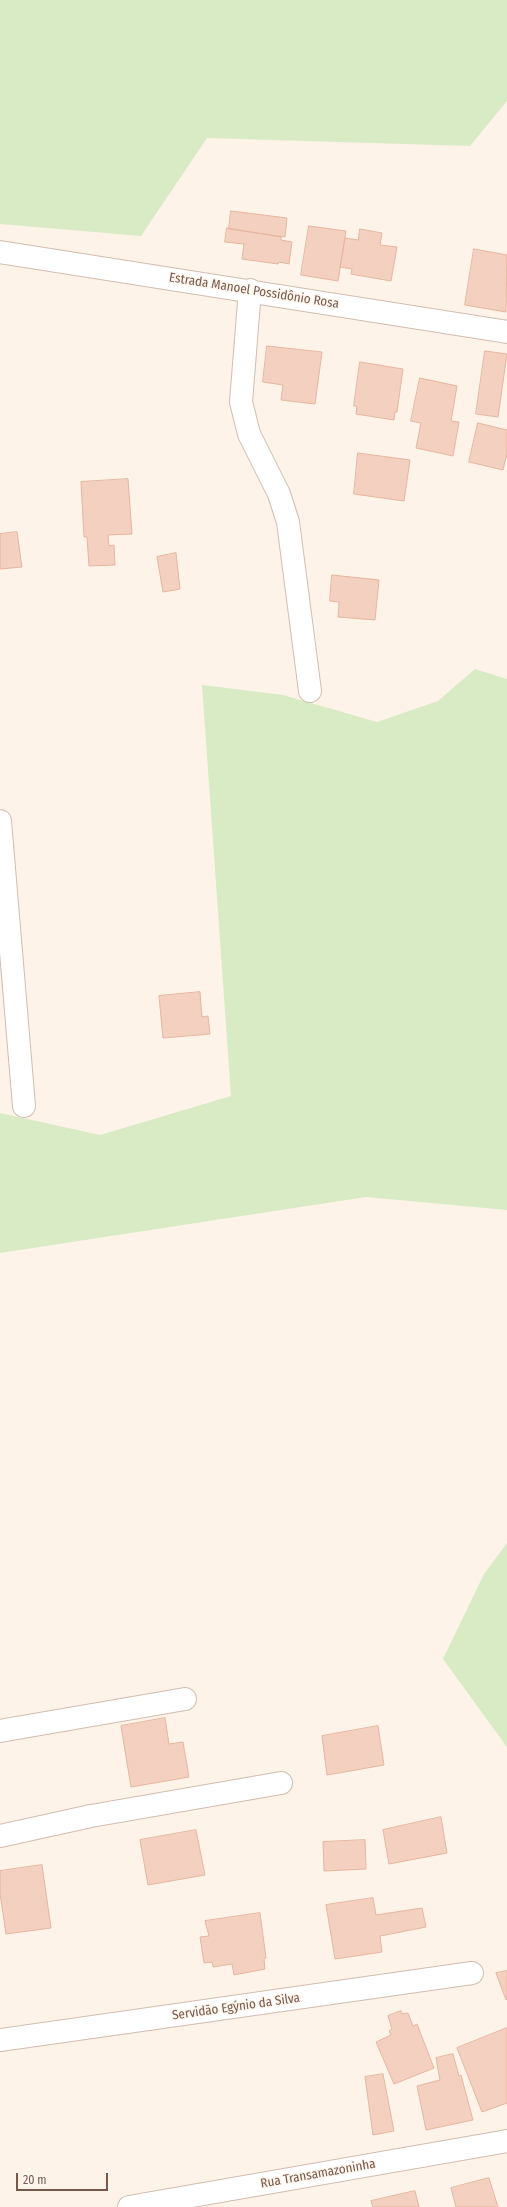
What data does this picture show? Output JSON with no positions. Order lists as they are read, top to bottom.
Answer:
{
  "streets": {
    "street": ["Estrada Manoel Possidônio Rosa", "Servidão Egýnio da Silva", "Rua Transamazoninha"]
  },
  "scale_bar": "20 m"
}
